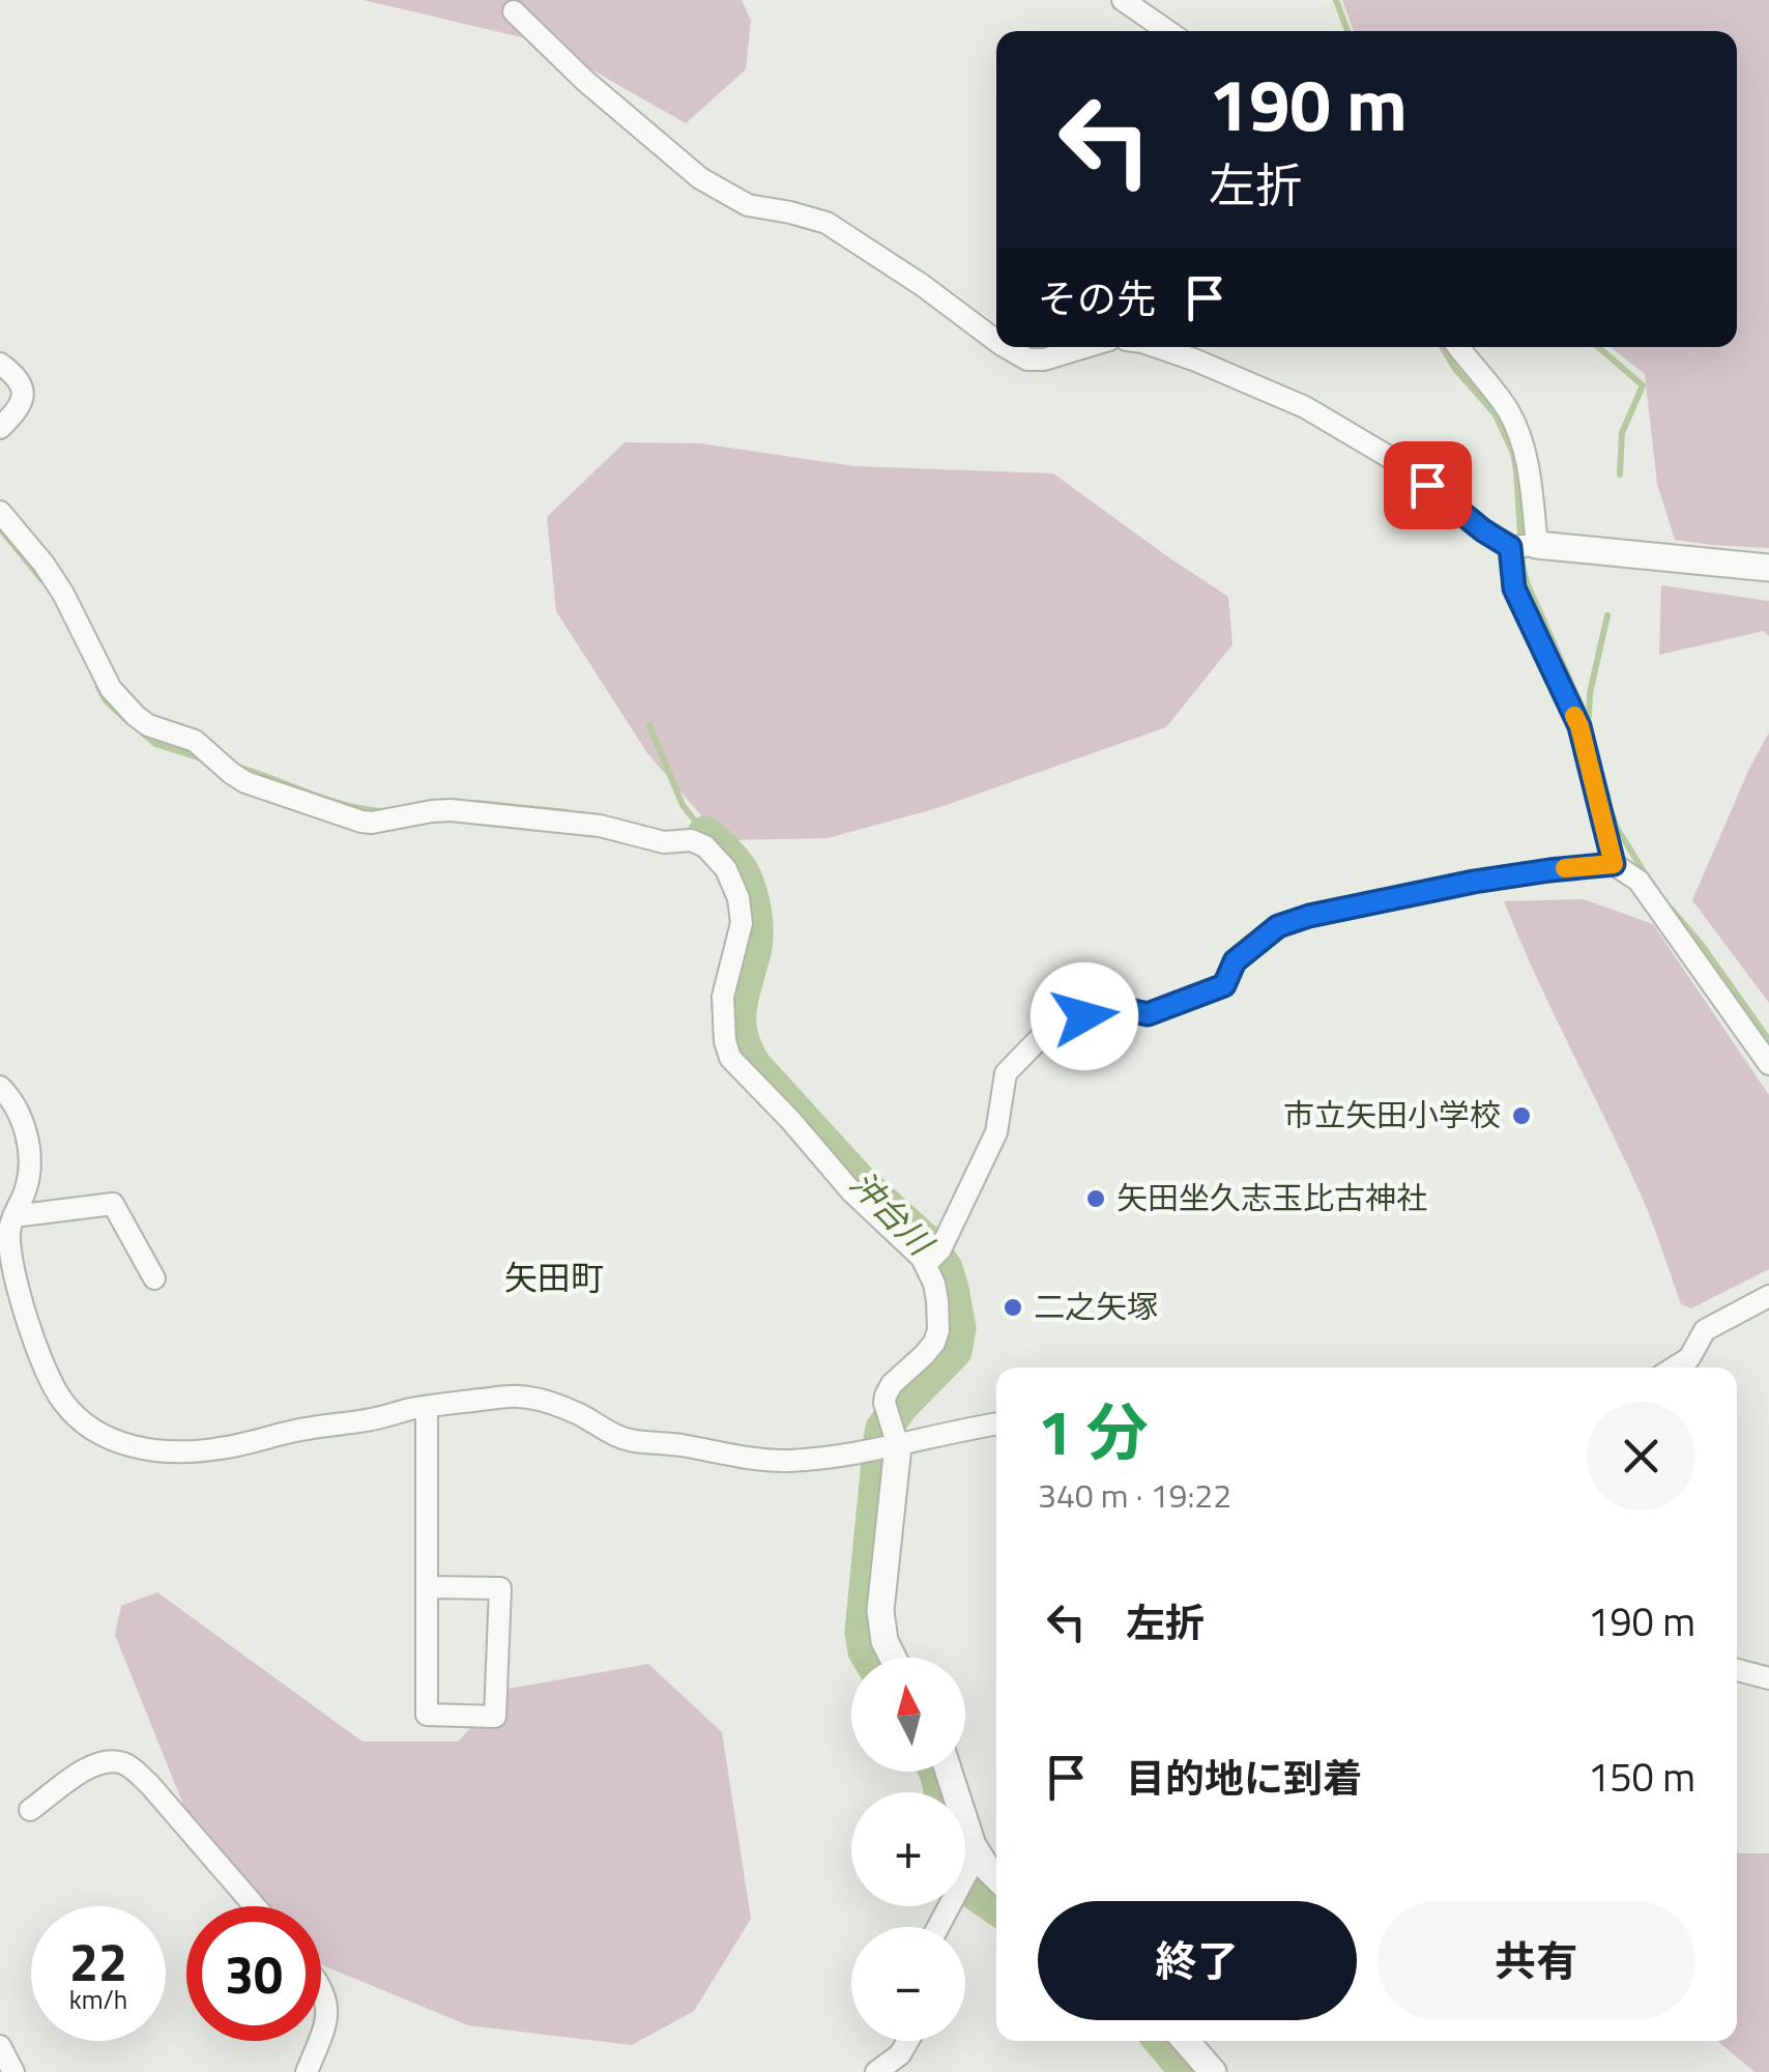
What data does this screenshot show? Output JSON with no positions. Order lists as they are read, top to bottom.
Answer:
{
  "districts": ["矢田町"],
  "water": ["沖台川"],
  "places": ["市立矢田小学校", "矢田坐久志玉比古神社", "二之矢塚"],
  "north": "top",
  "page": {
    "turn": ["190 m", "左折"],
    "then": "その先",
    "heading": ["1 分", "340 m · 19:22"],
    "list": [
      {
        "name": "左折",
        "value": "190 m"
      },
      {
        "name": "目的地に到着",
        "value": "150 m"
      }
    ],
    "map_buttons": ["+", "−"],
    "buttons": ["終了", "共有"],
    "speed": "22 km/h",
    "limit": "30"
  }
}
